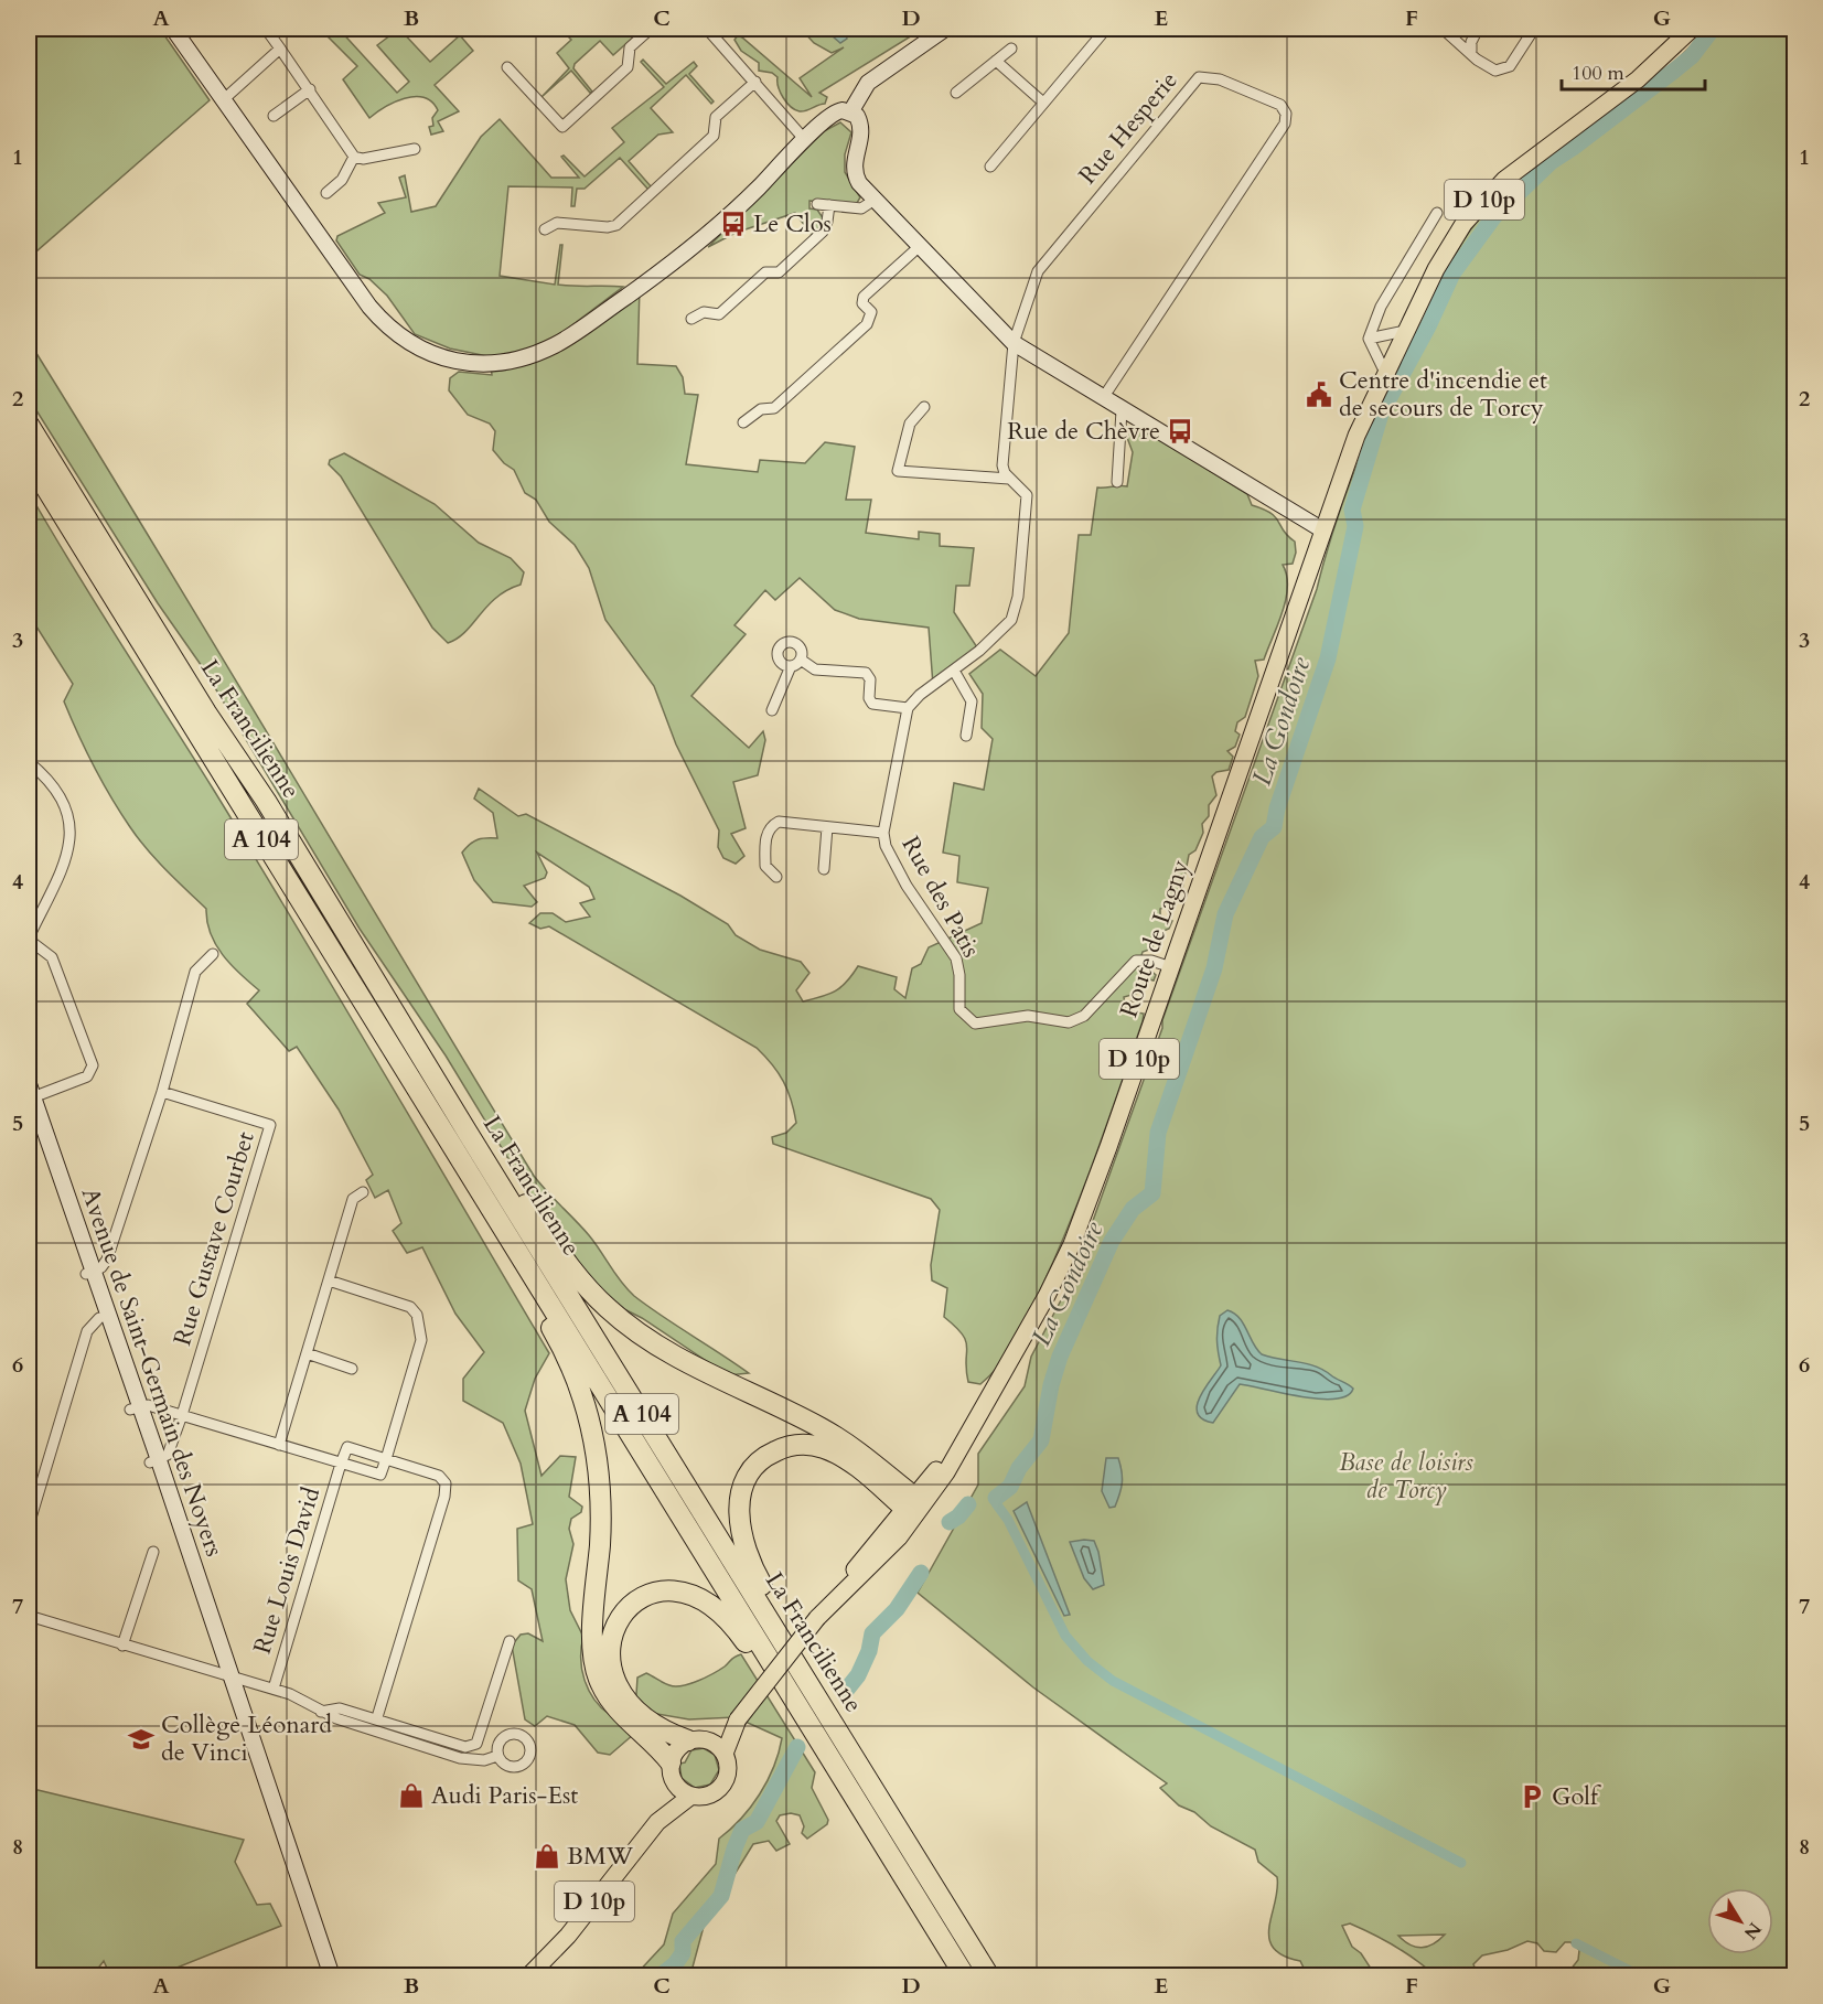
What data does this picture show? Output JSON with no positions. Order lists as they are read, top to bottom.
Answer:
{
  "streets": {
    "highway": ["La Francilienne", "A 104"],
    "main road": ["D 10p", "Route de Lagny"],
    "street": [
      "Rue Hesperie",
      "Rue des Patis",
      "Rue Gustave Courbet",
      "Avenue de Saint-Germain des Noyers",
      "Rue Louis David"
    ]
  },
  "crossings": [
    ["D 10p", "Route de Lagny"],
    ["Rue des Patis", "Route de Lagny"],
    ["Rue Gustave Courbet", "Avenue de Saint-Germain des Noyers"]
  ],
  "water": ["La Gondoire"],
  "parks": ["Base de loisirs de Torcy"],
  "places": {
    "bus stop": ["Le Clos", "Rue de Chèvre"],
    "public building": ["Centre d'incendie et de secours de Torcy"],
    "school or university": ["Collège Léonard de Vinci"],
    "shop": ["Audi Paris-Est", "BMW"],
    "parking": ["Golf"]
  },
  "scale_bar": "100 m",
  "north": "bottom right",
  "grid": {
    "columns": [
      "A",
      "B",
      "C",
      "D",
      "E",
      "F",
      "G"
    ],
    "rows": [
      "1",
      "2",
      "3",
      "4",
      "5",
      "6",
      "7",
      "8"
    ]
  }
}
